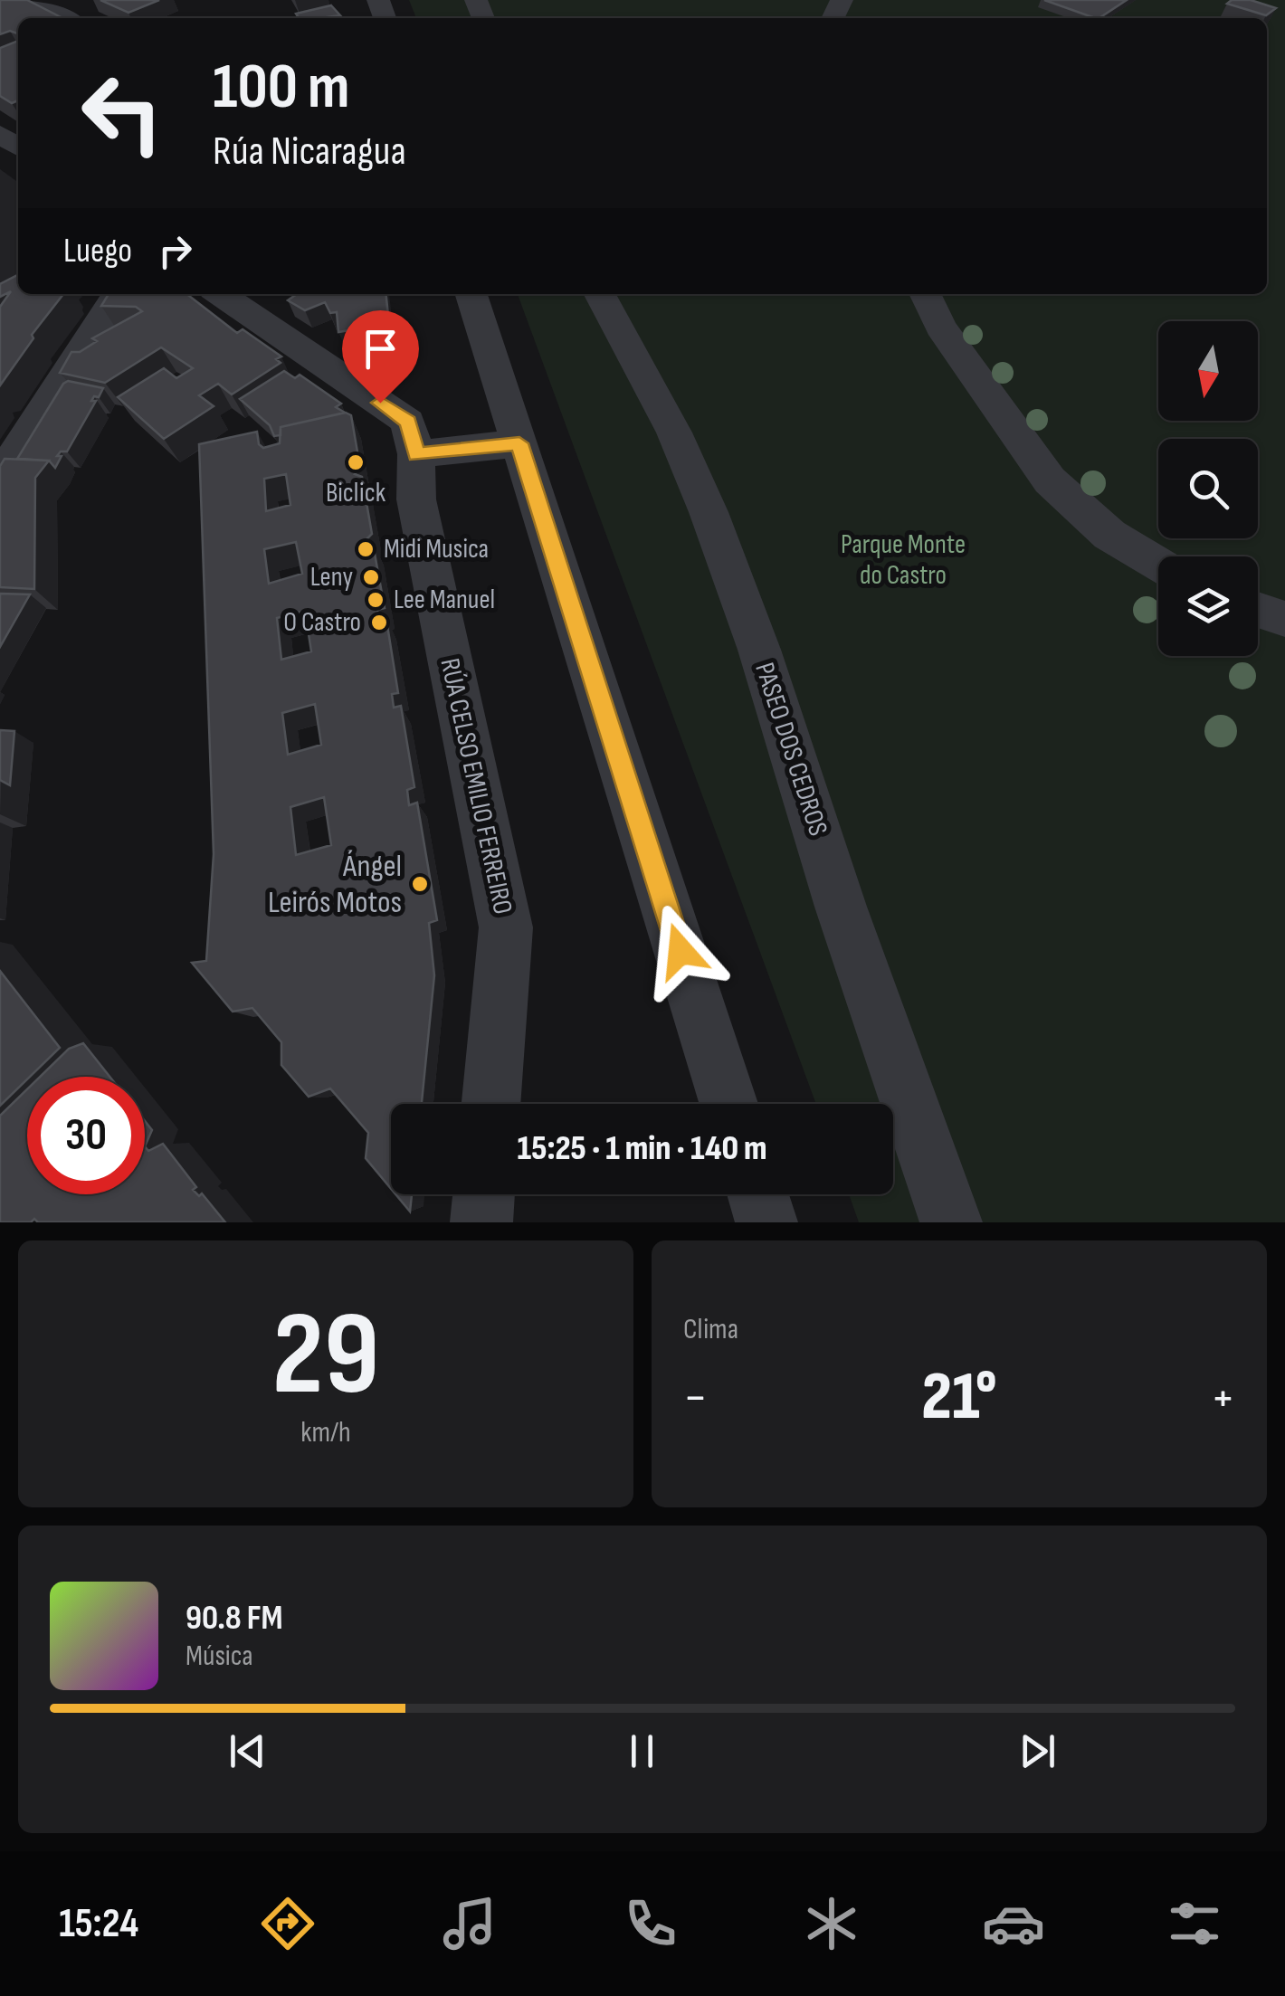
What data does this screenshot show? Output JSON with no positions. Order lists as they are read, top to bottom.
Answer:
{
  "streets": {
    "street": ["PASEO DOS CEDROS", "RÚA CELSO EMILIO FERREIRO"]
  },
  "parks": ["Parque Monte do Castro"],
  "places": [
    "Biclick",
    "Midi Musica",
    "Leny",
    "Lee Manuel",
    "O Castro",
    "Ángel Leirós Motos"
  ],
  "north": "bottom",
  "page": {
    "turn": ["100 m", "Rúa Nicaragua"],
    "then": "Luego",
    "limit": "30",
    "trip": "15:25 · 1 min · 140 m",
    "tile": [
      ["29", "km/h"],
      "Clima"
    ],
    "heat": ["−", "21°", "+"],
    "song": ["90.8 FM", "Música"],
    "tabs": "15:24"
  }
}
